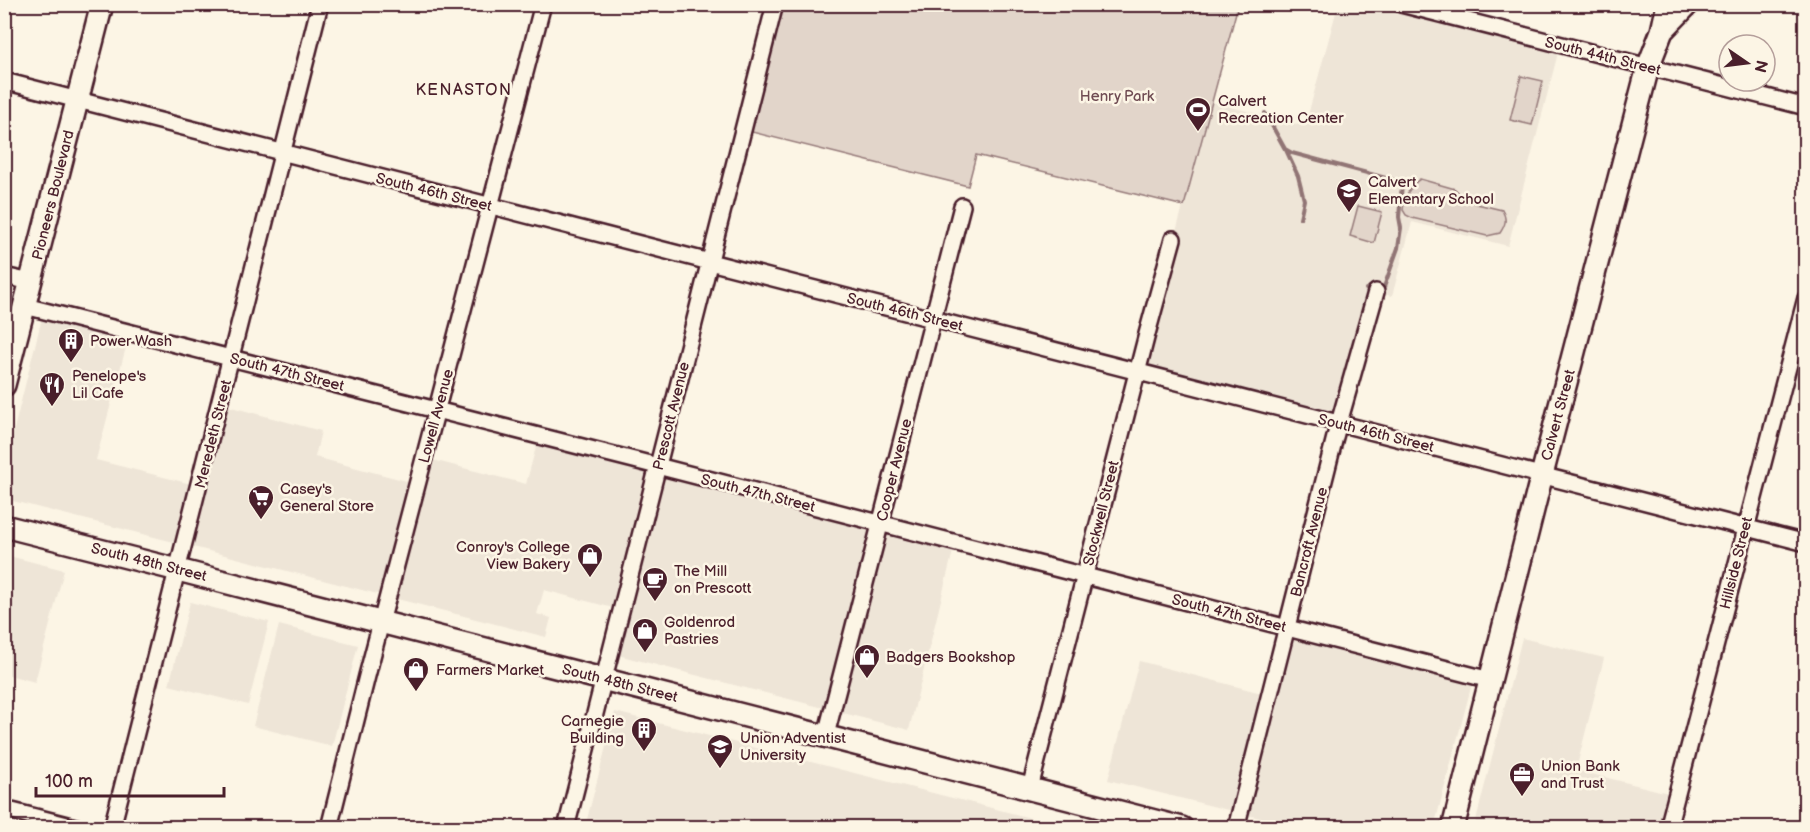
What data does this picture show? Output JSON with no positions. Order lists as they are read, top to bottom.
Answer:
{
  "streets": {
    "main road": ["Pioneers Boulevard", "Calvert Street", "South 48th Street"],
    "street": [
      "South 44th Street",
      "South 46th Street",
      "South 47th Street",
      "Lowell Avenue",
      "Prescott Avenue",
      "Meredeth Street",
      "Cooper Avenue",
      "Stockwell Street",
      "Bancroft Avenue",
      "Hillside Street"
    ]
  },
  "crossings": [
    ["South 44th Street", "Calvert Street"],
    ["South 46th Street", "Pioneers Boulevard"],
    ["South 46th Street", "Calvert Street"],
    ["South 46th Street", "Lowell Avenue"],
    ["South 46th Street", "Prescott Avenue"],
    ["South 46th Street", "Meredeth Street"],
    ["South 46th Street", "Cooper Avenue"],
    ["South 46th Street", "Stockwell Street"],
    ["South 46th Street", "Bancroft Avenue"],
    ["South 46th Street", "Hillside Street"],
    ["Pioneers Boulevard", "South 47th Street"],
    ["South 47th Street", "Calvert Street"],
    ["South 47th Street", "Lowell Avenue"],
    ["South 47th Street", "Prescott Avenue"],
    ["South 47th Street", "Meredeth Street"],
    ["South 47th Street", "Cooper Avenue"],
    ["South 47th Street", "Stockwell Street"],
    ["South 47th Street", "Bancroft Avenue"],
    ["Lowell Avenue", "South 48th Street"],
    ["Prescott Avenue", "South 48th Street"],
    ["Meredeth Street", "South 48th Street"],
    ["Cooper Avenue", "South 48th Street"],
    ["Stockwell Street", "South 48th Street"]
  ],
  "districts": ["KENASTON"],
  "parks": ["Henry Park"],
  "places": {
    "sports": ["Calvert Recreation Center"],
    "school or university": ["Calvert Elementary School", "Union Adventist University"],
    "building": ["Power Wash", "Carnegie Building"],
    "restaurant": ["Penelope's Lil Cafe"],
    "supermarket": ["Casey's General Store"],
    "shop": [
      "Conroy's College View Bakery",
      "Goldenrod Pastries",
      "Badgers Bookshop",
      "Farmers Market"
    ],
    "cafe": ["The Mill on Prescott"],
    "office": ["Union Bank and Trust"]
  },
  "scale_bar": "100 m",
  "north": "right"
}
